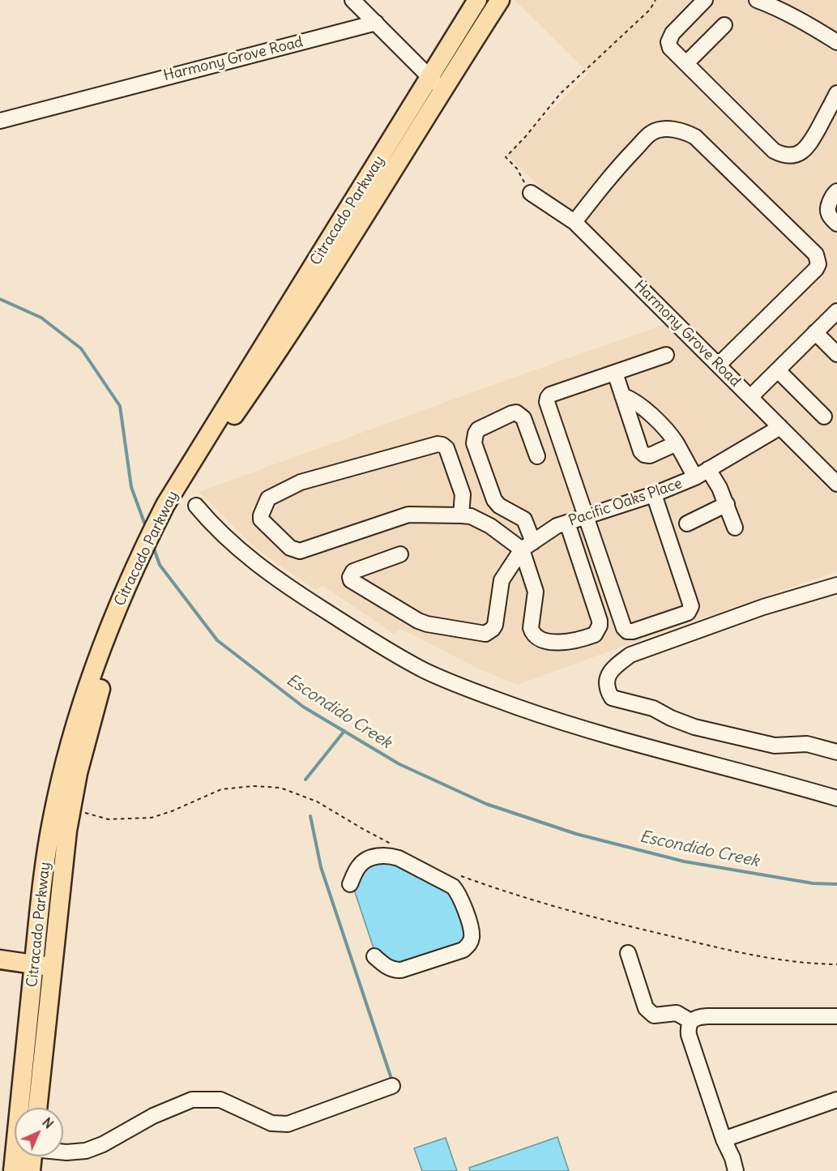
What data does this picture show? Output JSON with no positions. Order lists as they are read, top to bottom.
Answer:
{
  "streets": {
    "main road": ["Citracado Parkway"],
    "street": ["Harmony Grove Road", "Pacific Oaks Place"]
  },
  "crossings": [
    ["Harmony Grove Road", "Pacific Oaks Place"]
  ],
  "water": ["Escondido Creek"],
  "north": "top right"
}
